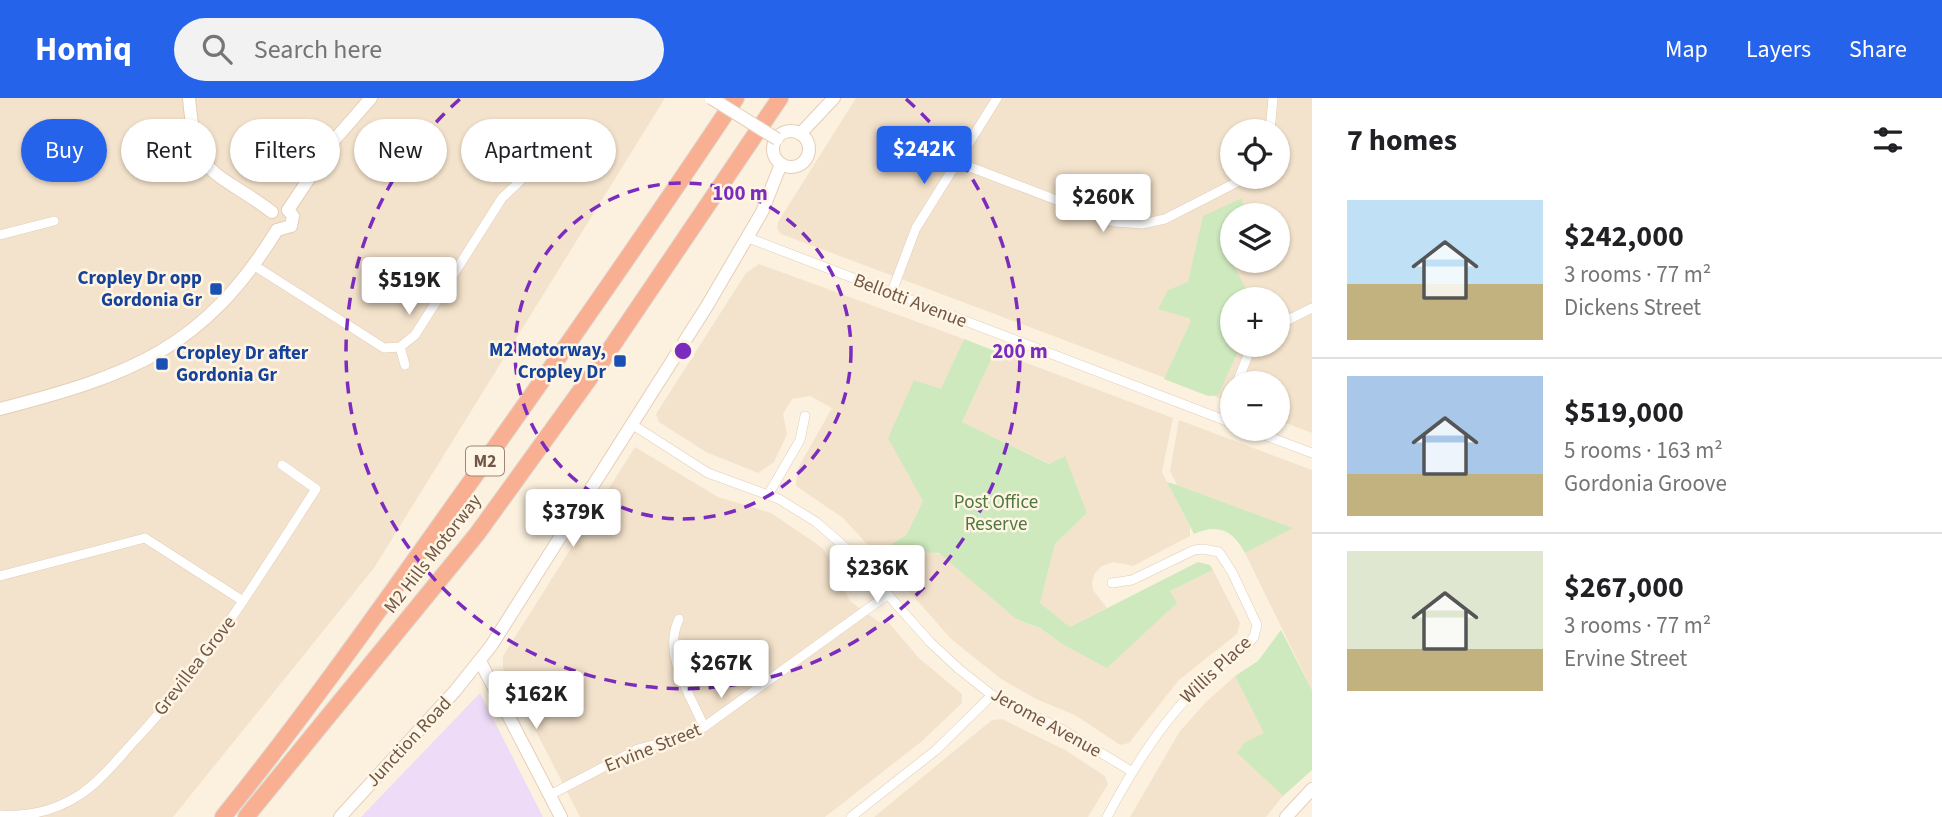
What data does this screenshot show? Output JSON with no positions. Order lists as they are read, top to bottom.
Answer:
{
  "streets": {
    "highway": ["M2", "M2 Hills Motorway"],
    "street": [
      "Bellotti Avenue",
      "Grevillea Grove",
      "Willis Place",
      "Jerome Avenue",
      "Junction Road",
      "Ervine Street"
    ]
  },
  "crossings": [
    ["Bellotti Avenue", "Junction Road"],
    ["Willis Place", "Jerome Avenue"],
    ["Jerome Avenue", "Junction Road"],
    ["Jerome Avenue", "Ervine Street"]
  ],
  "parks": ["Post Office Reserve"],
  "places": {
    "transit": ["Cropley Dr opp Gordonia Gr", "M2 Motorway, Cropley Dr", "Cropley Dr after Gordonia Gr"]
  },
  "page": {
    "header": "Homiq",
    "search": "Search here",
    "nav": ["Map", "Layers", "Share"],
    "heading": "7 homes",
    "map_buttons": ["+", "−"],
    "chip": [
      "Buy",
      "Rent",
      "Filters",
      "New",
      "Apartment"
    ],
    "price": [
      "$242K",
      "$260K",
      "$519K",
      "$379K",
      "$236K",
      "$267K",
      "$162K"
    ],
    "list": [
      {
        "name": "$242,000",
        "note": "3 rooms · 77 m² · Dickens Street"
      },
      {
        "name": "$519,000",
        "note": "5 rooms · 163 m² · Gordonia Groove"
      },
      {
        "name": "$267,000",
        "note": "3 rooms · 77 m² · Ervine Street"
      }
    ]
  },
  "rings": ["100 m", "200 m"]
}
